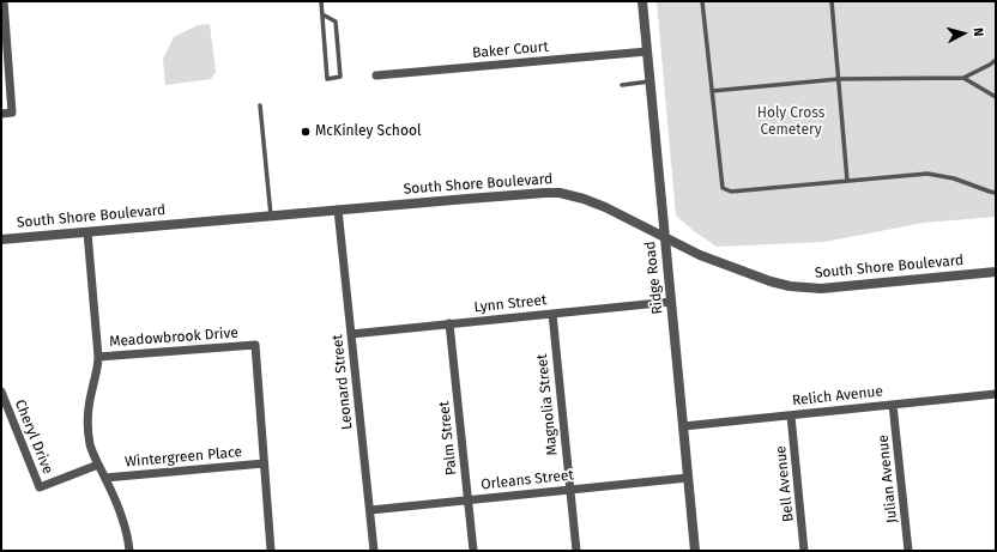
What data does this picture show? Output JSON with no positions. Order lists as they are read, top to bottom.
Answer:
{
  "streets": {
    "street": [
      "Baker Court",
      "South Shore Boulevard",
      "Ridge Road",
      "Lynn Street",
      "Meadowbrook Drive",
      "Leonard Street",
      "Relich Avenue",
      "Magnolia Street",
      "Cheryl Drive",
      "Palm Street",
      "Wintergreen Place",
      "Julian Avenue",
      "Orleans Street",
      "Bell Avenue"
    ]
  },
  "crossings": [
    ["Baker Court", "Ridge Road"],
    ["South Shore Boulevard", "Ridge Road"],
    ["South Shore Boulevard", "Meadowbrook Drive"],
    ["South Shore Boulevard", "Leonard Street"],
    ["Ridge Road", "Lynn Street"],
    ["Ridge Road", "Relich Avenue"],
    ["Ridge Road", "Orleans Street"],
    ["Lynn Street", "Leonard Street"],
    ["Lynn Street", "Magnolia Street"],
    ["Lynn Street", "Palm Street"],
    ["Meadowbrook Drive", "Wintergreen Place"],
    ["Leonard Street", "Orleans Street"],
    ["Relich Avenue", "Julian Avenue"],
    ["Relich Avenue", "Bell Avenue"],
    ["Magnolia Street", "Orleans Street"],
    ["Palm Street", "Orleans Street"]
  ],
  "parks": ["Holy Cross Cemetery"],
  "places": ["McKinley School"],
  "north": "right"
}
